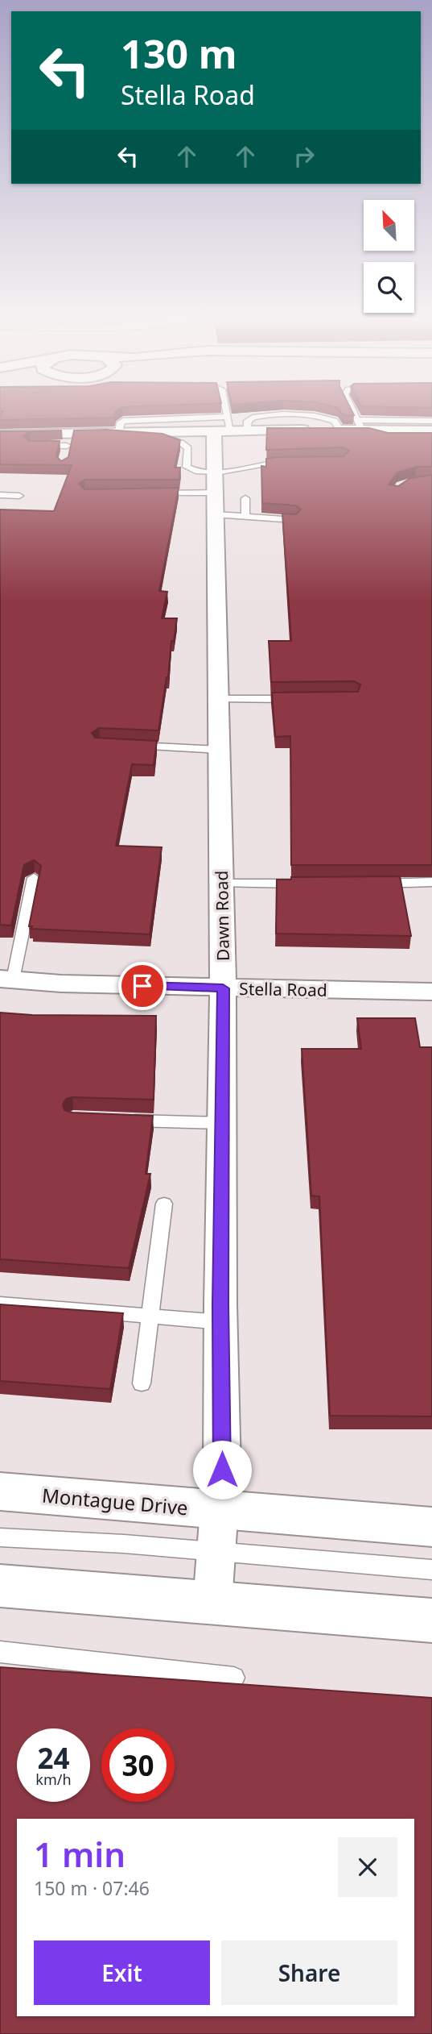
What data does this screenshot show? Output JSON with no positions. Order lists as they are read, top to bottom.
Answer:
{
  "streets": {
    "main road": ["Montague Drive"],
    "street": ["Dawn Road", "Stella Road"]
  },
  "crossings": [
    ["Dawn Road", "Stella Road"],
    ["Dawn Road", "Montague Drive"]
  ],
  "north": "top left",
  "page": {
    "turn": ["130 m", "Stella Road"],
    "speed": "24 km/h",
    "limit": "30",
    "heading": ["1 min", "150 m · 07:46"],
    "buttons": ["Exit", "Share"]
  }
}
